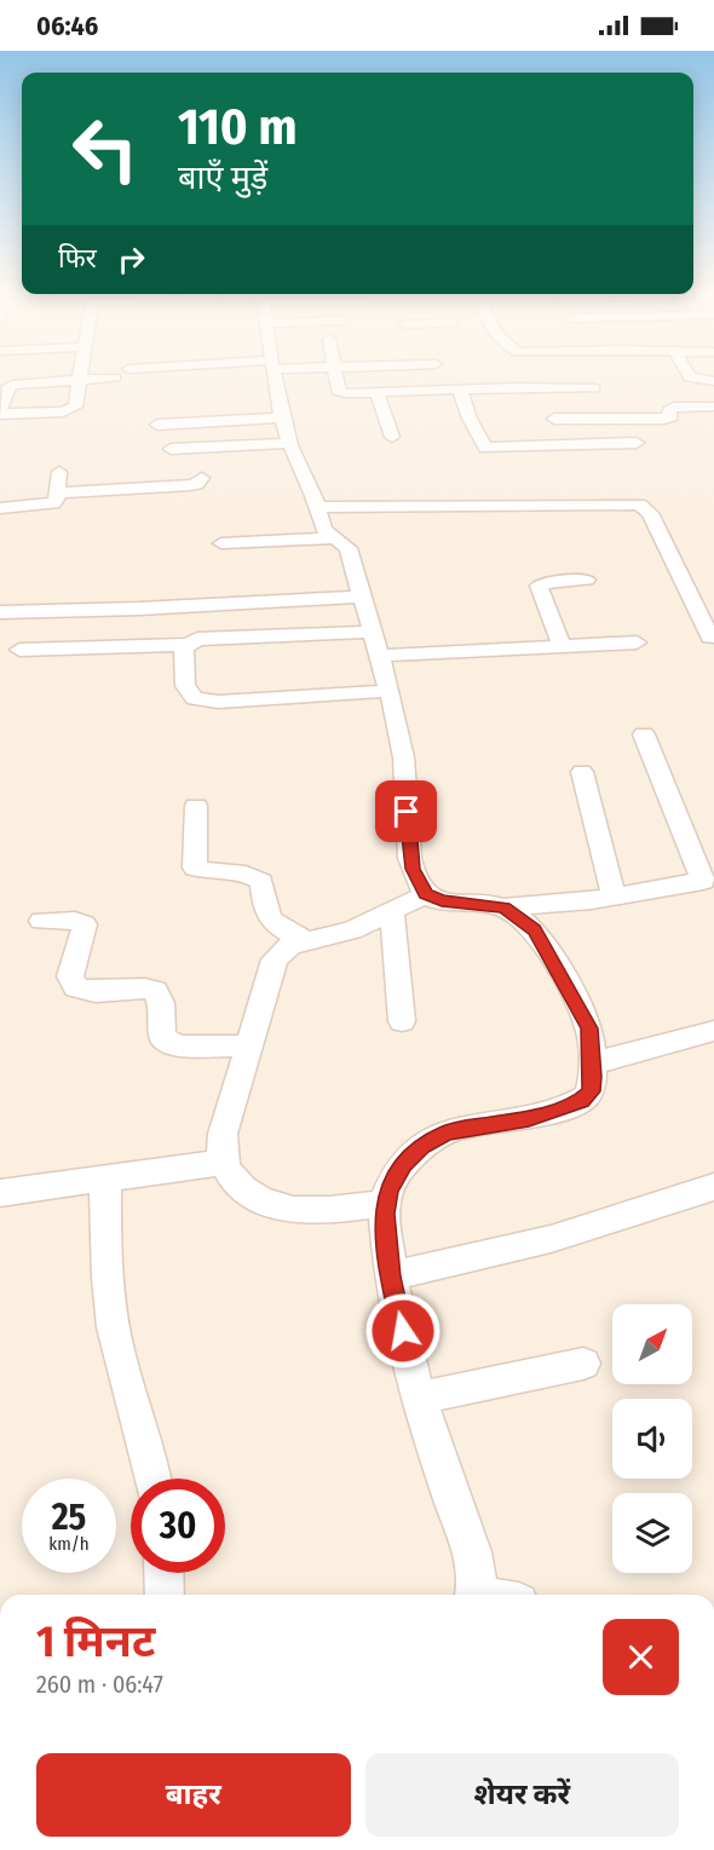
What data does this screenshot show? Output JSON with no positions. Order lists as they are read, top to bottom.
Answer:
{
  "north": "top right",
  "page": {
    "status": "06:46",
    "turn": ["110 m", "बाएँ मुड़ें"],
    "then": "फिर",
    "speed": "25 km/h",
    "limit": "30",
    "heading": ["1 मिनट", "260 m · 06:47"],
    "buttons": ["बाहर", "शेयर करें"]
  }
}
